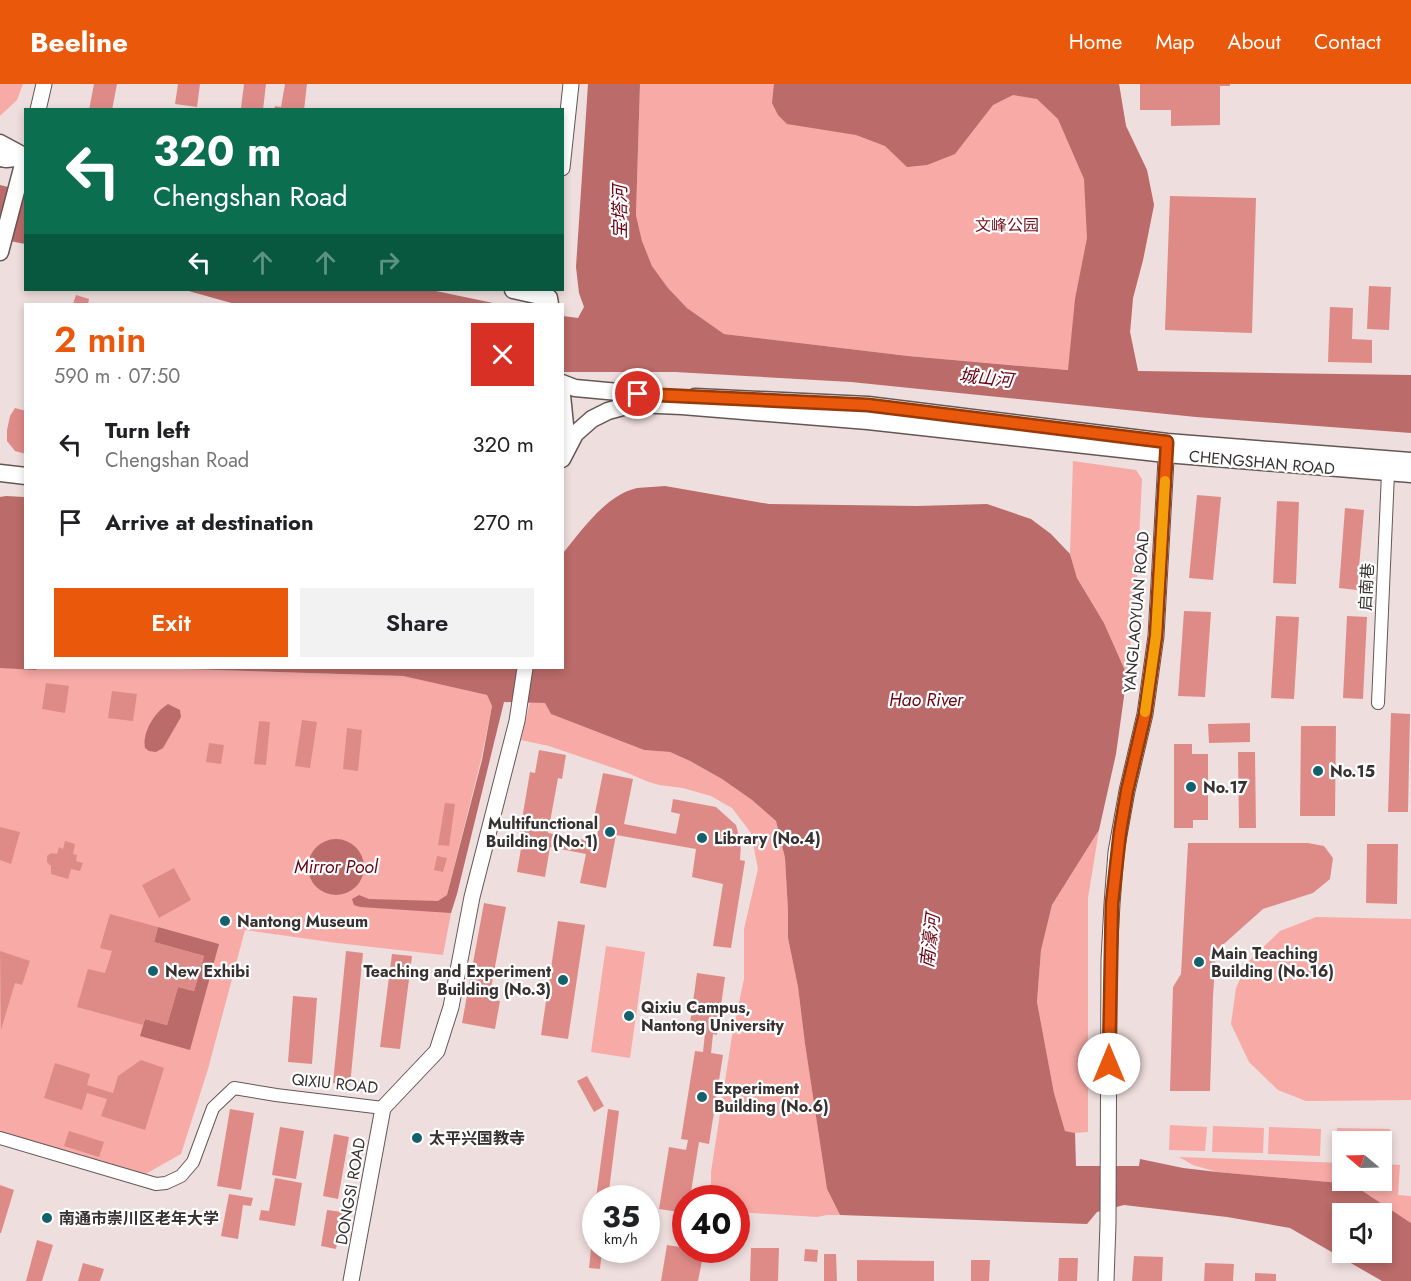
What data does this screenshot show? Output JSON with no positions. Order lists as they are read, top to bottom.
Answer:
{
  "streets": {
    "main road": ["CHENGSHAN ROAD"],
    "street": [
      "启南巷",
      "YANGLAOYUAN ROAD",
      "QIXIU ROAD",
      "DONGSI ROAD"
    ]
  },
  "crossings": [
    ["CHENGSHAN ROAD", "启南巷"],
    ["CHENGSHAN ROAD", "YANGLAOYUAN ROAD"],
    ["QIXIU ROAD", "DONGSI ROAD"]
  ],
  "water": [
    "宝塔河",
    "城山河",
    "Hao River",
    "Mirror Pool",
    "南濠河"
  ],
  "parks": ["文峰公园"],
  "places": [
    "No.15",
    "No.17",
    "Multifunctional Building (No.1)",
    "Library (No.4)",
    "Nantong Museum",
    "Main Teaching Building (No.16)",
    "New Exhibi",
    "Teaching and Experiment Building (No.3)",
    "Qixiu Campus, Nantong University",
    "Experiment Building (No.6)",
    "太平兴国教寺",
    "南通市崇川区老年大学"
  ],
  "north": "left",
  "page": {
    "header": "Beeline",
    "nav": [
      "Home",
      "Map",
      "About",
      "Contact"
    ],
    "turn": ["320 m", "Chengshan Road"],
    "heading": ["2 min", "590 m · 07:50"],
    "list": [
      {
        "name": "Turn left",
        "note": "Chengshan Road",
        "value": "320 m"
      },
      {
        "name": "Arrive at destination",
        "value": "270 m"
      }
    ],
    "buttons": ["Exit", "Share"],
    "speed": "35 km/h",
    "limit": "40"
  }
}
